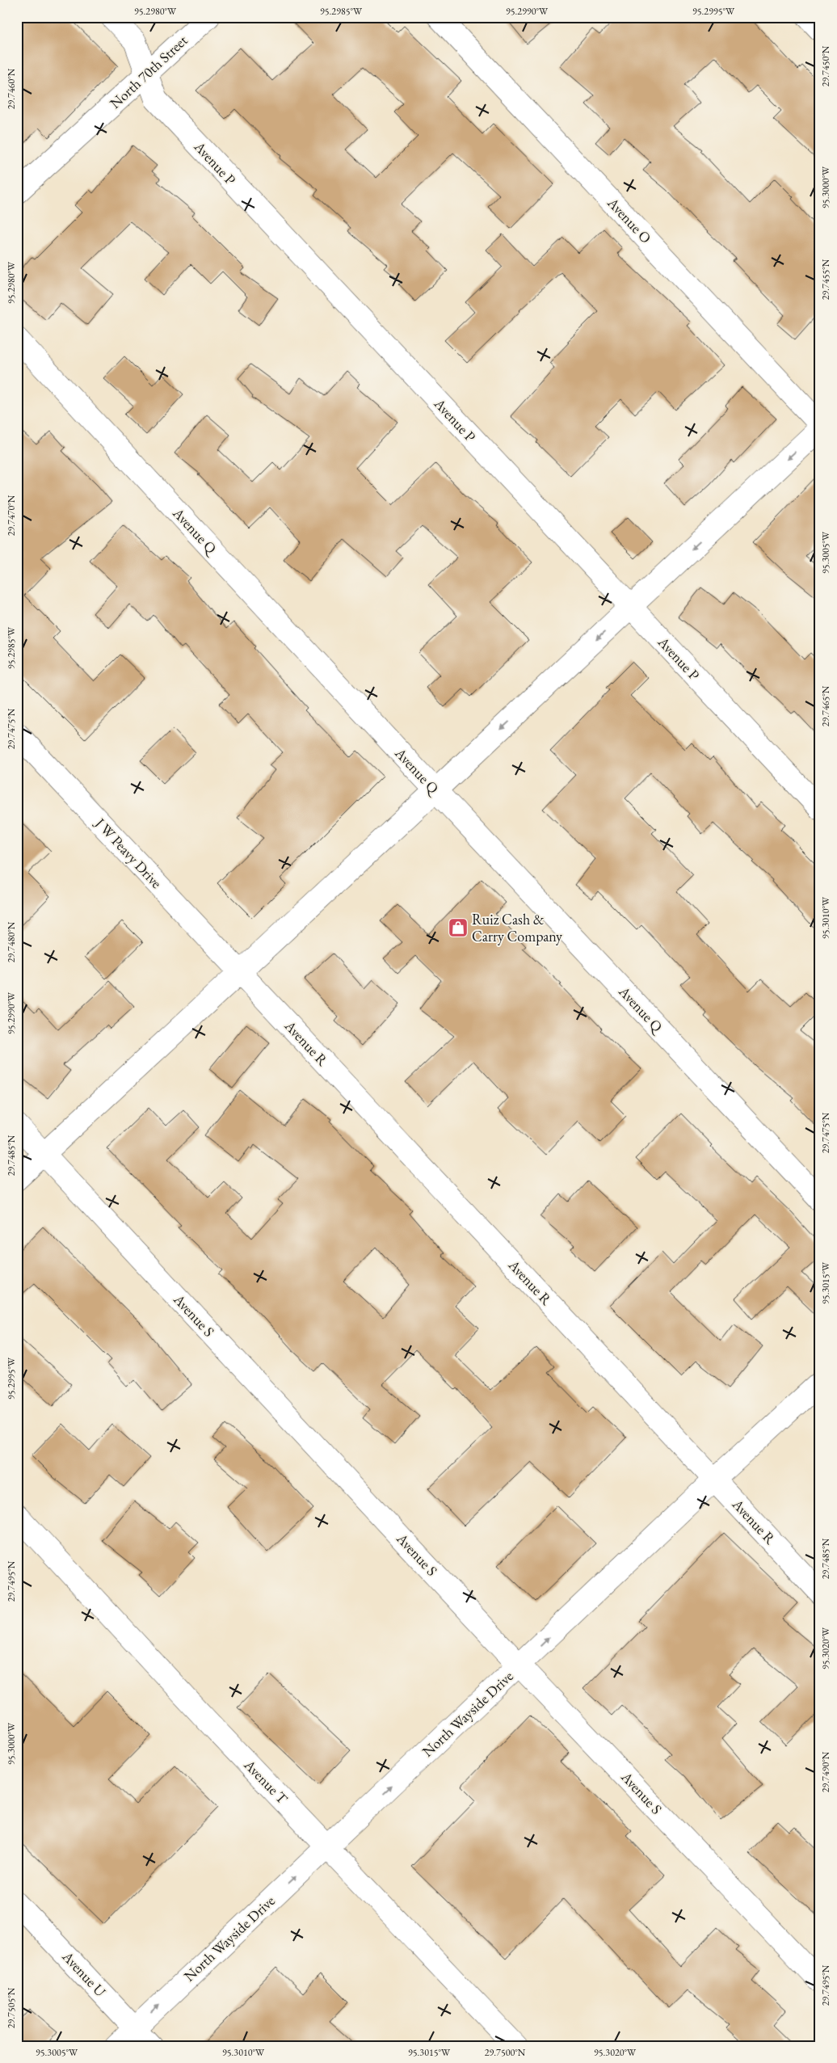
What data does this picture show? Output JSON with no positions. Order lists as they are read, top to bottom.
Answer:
{
  "streets": {
    "street": [
      "North 70th Street",
      "Avenue P",
      "Avenue O",
      "Avenue Q",
      "J W Peavy Drive",
      "Avenue R",
      "Avenue S",
      "North Wayside Drive",
      "Avenue T",
      "Avenue U"
    ]
  },
  "crossings": [
    ["North 70th Street", "Avenue P"],
    ["J W Peavy Drive", "Avenue R"],
    ["Avenue R", "North Wayside Drive"],
    ["Avenue S", "North Wayside Drive"],
    ["North Wayside Drive", "Avenue T"],
    ["North Wayside Drive", "Avenue U"]
  ],
  "one_way": ["North Wayside Drive"],
  "places": {
    "shop": ["Ruiz Cash & Carry Company"]
  },
  "coordinates": [
    "95.2980°W",
    "95.2985°W",
    "95.2990°W",
    "95.2995°W",
    "29.7450°N",
    "29.7460°N",
    "95.3000°W",
    "29.7455°N",
    "29.7470°N",
    "95.3005°W",
    "29.7465°N",
    "29.7475°N",
    "95.3010°W",
    "29.7480°N",
    "29.7485°N",
    "95.3015°W",
    "29.7495°N",
    "95.3020°W",
    "29.7490°N",
    "29.7505°N",
    "29.7500°N"
  ]
}
